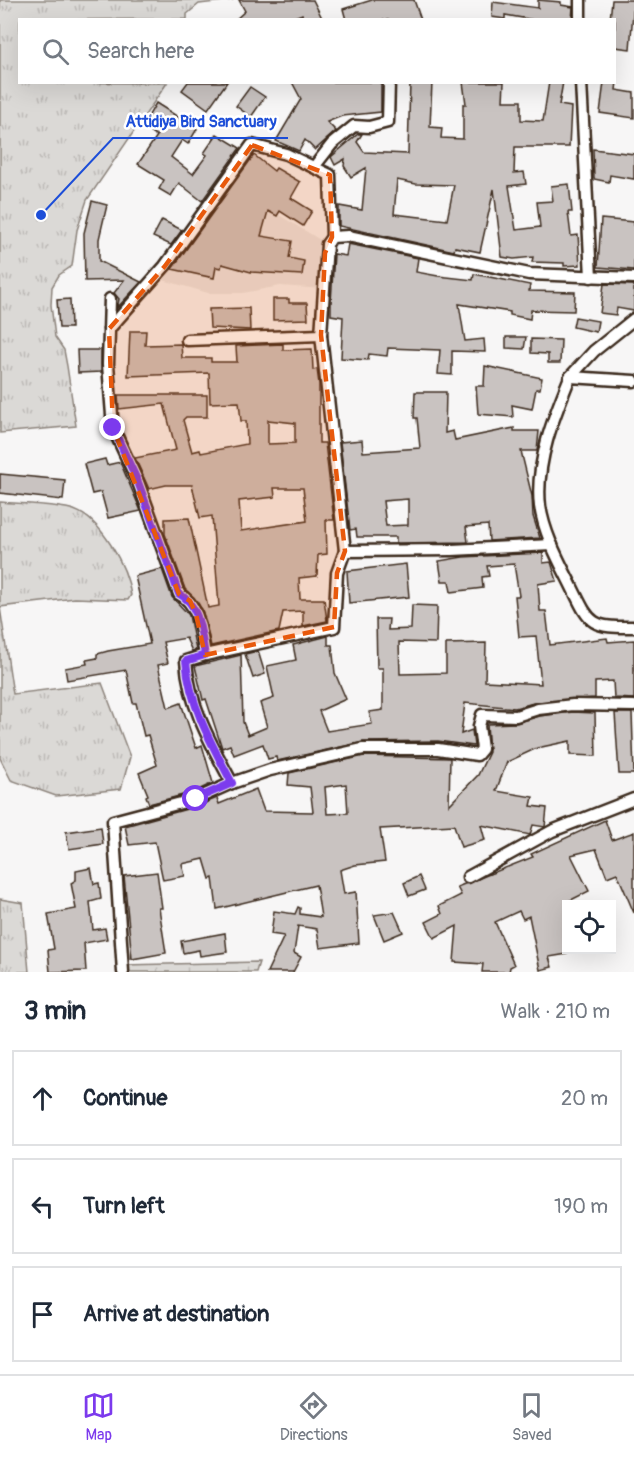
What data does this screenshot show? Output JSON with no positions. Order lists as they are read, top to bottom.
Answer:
{
  "places": ["Attidiya Bird Sanctuary"],
  "page": {
    "search": "Search here",
    "heading": ["3 min", "Walk · 210 m"],
    "list": [
      ["Continue", "20 m"],
      ["Turn left", "190 m"],
      "Arrive at destination"
    ],
    "nav": ["Map", "Directions", "Saved"]
  }
}
